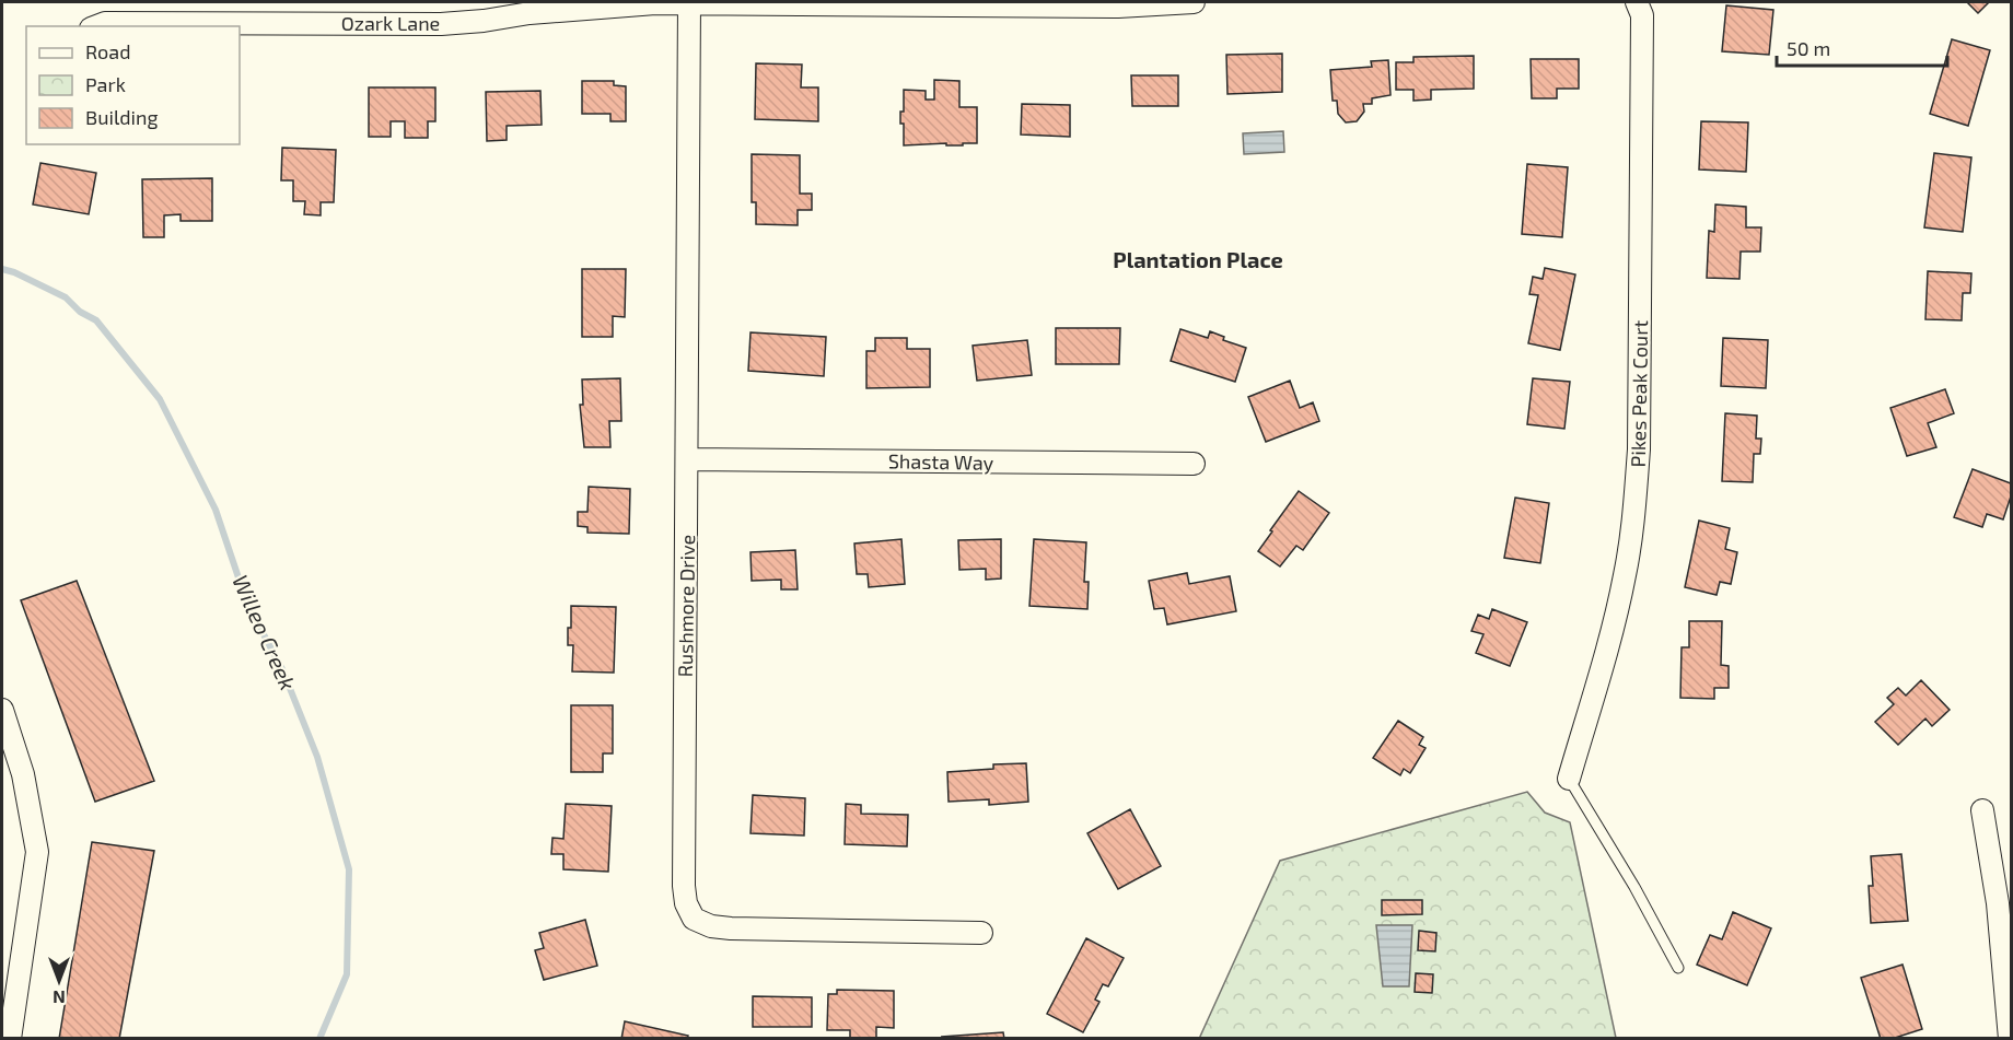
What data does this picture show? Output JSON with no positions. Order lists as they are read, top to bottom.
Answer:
{
  "streets": {
    "street": [
      "Ozark Lane",
      "Pikes Peak Court",
      "Shasta Way",
      "Rushmore Drive"
    ]
  },
  "crossings": [
    ["Ozark Lane", "Rushmore Drive"],
    ["Shasta Way", "Rushmore Drive"]
  ],
  "districts": ["Plantation Place"],
  "water": ["Willeo Creek"],
  "legend": ["Road", "Park", "Building"],
  "scale_bar": "50 m",
  "north": "bottom"
}
